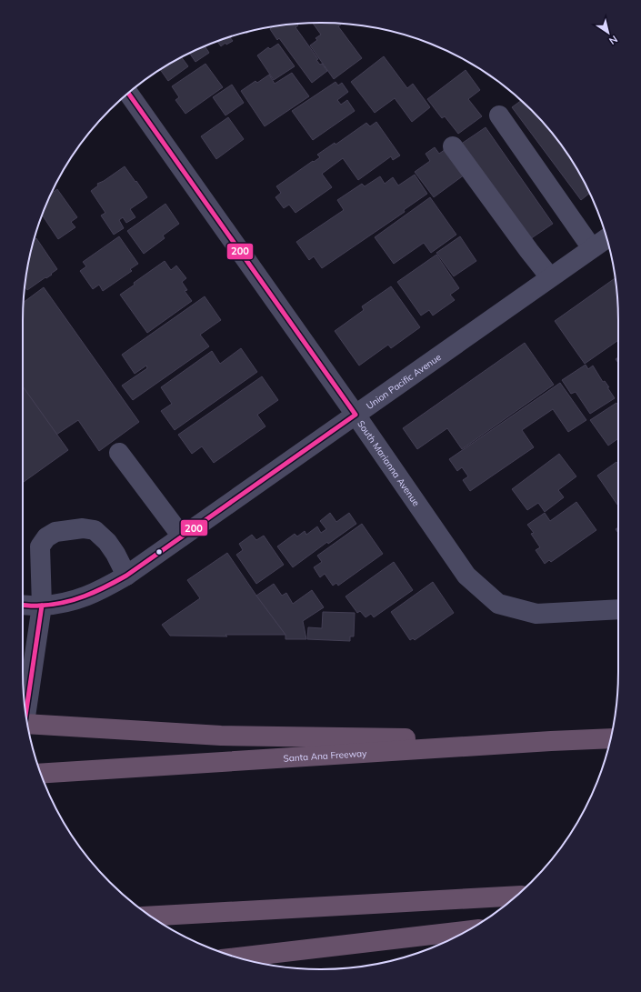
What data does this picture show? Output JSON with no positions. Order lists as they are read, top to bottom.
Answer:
{
  "streets": {
    "highway": ["Santa Ana Freeway"],
    "street": ["Union Pacific Avenue", "South Marianna Avenue"]
  },
  "crossings": [
    ["Union Pacific Avenue", "South Marianna Avenue"]
  ],
  "lines": ["transit line 200"],
  "north": "bottom right"
}
